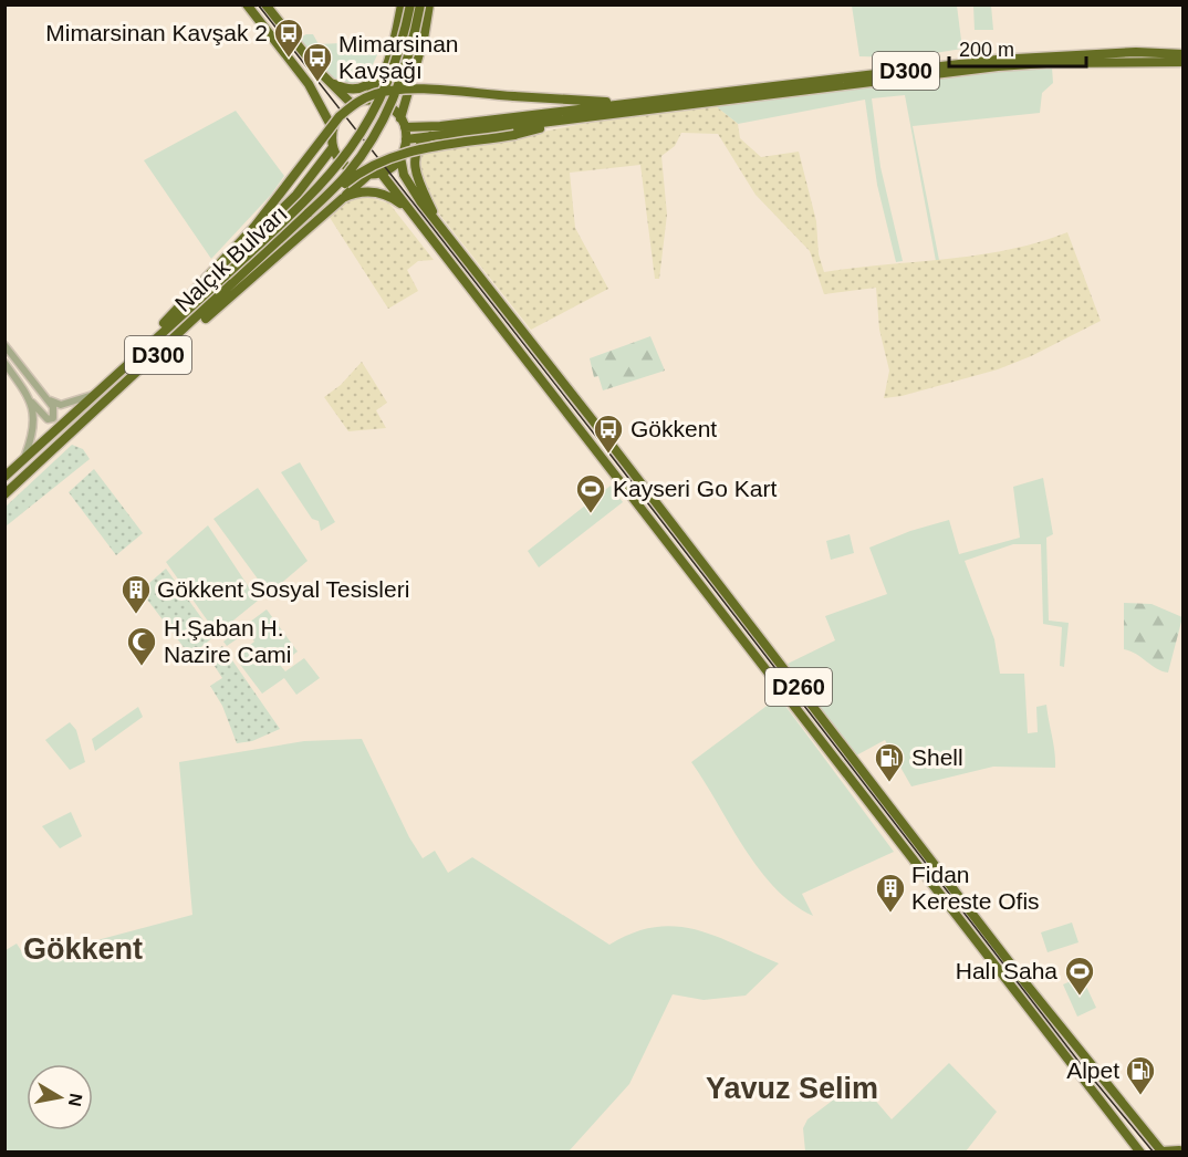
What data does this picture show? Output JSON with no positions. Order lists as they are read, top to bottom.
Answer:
{
  "streets": {
    "highway": ["D300", "Nalçık Bulvarı", "D260"]
  },
  "crossings": [
    ["D300", "Nalçık Bulvarı"]
  ],
  "districts": ["Gökkent", "Yavuz Selim"],
  "places": {
    "bus stop": ["Mimarsinan Kavşak 2", "Mimarsinan Kavşağı", "Gökkent"],
    "sports": ["Kayseri Go Kart", "Halı Saha"],
    "building": ["Gökkent Sosyal Tesisleri", "Fidan Kereste Ofis"],
    "mosque": ["H.Şaban H. Nazire Cami"],
    "fuel station": ["Shell", "Alpet"]
  },
  "scale_bar": "200 m",
  "north": "right"
}
